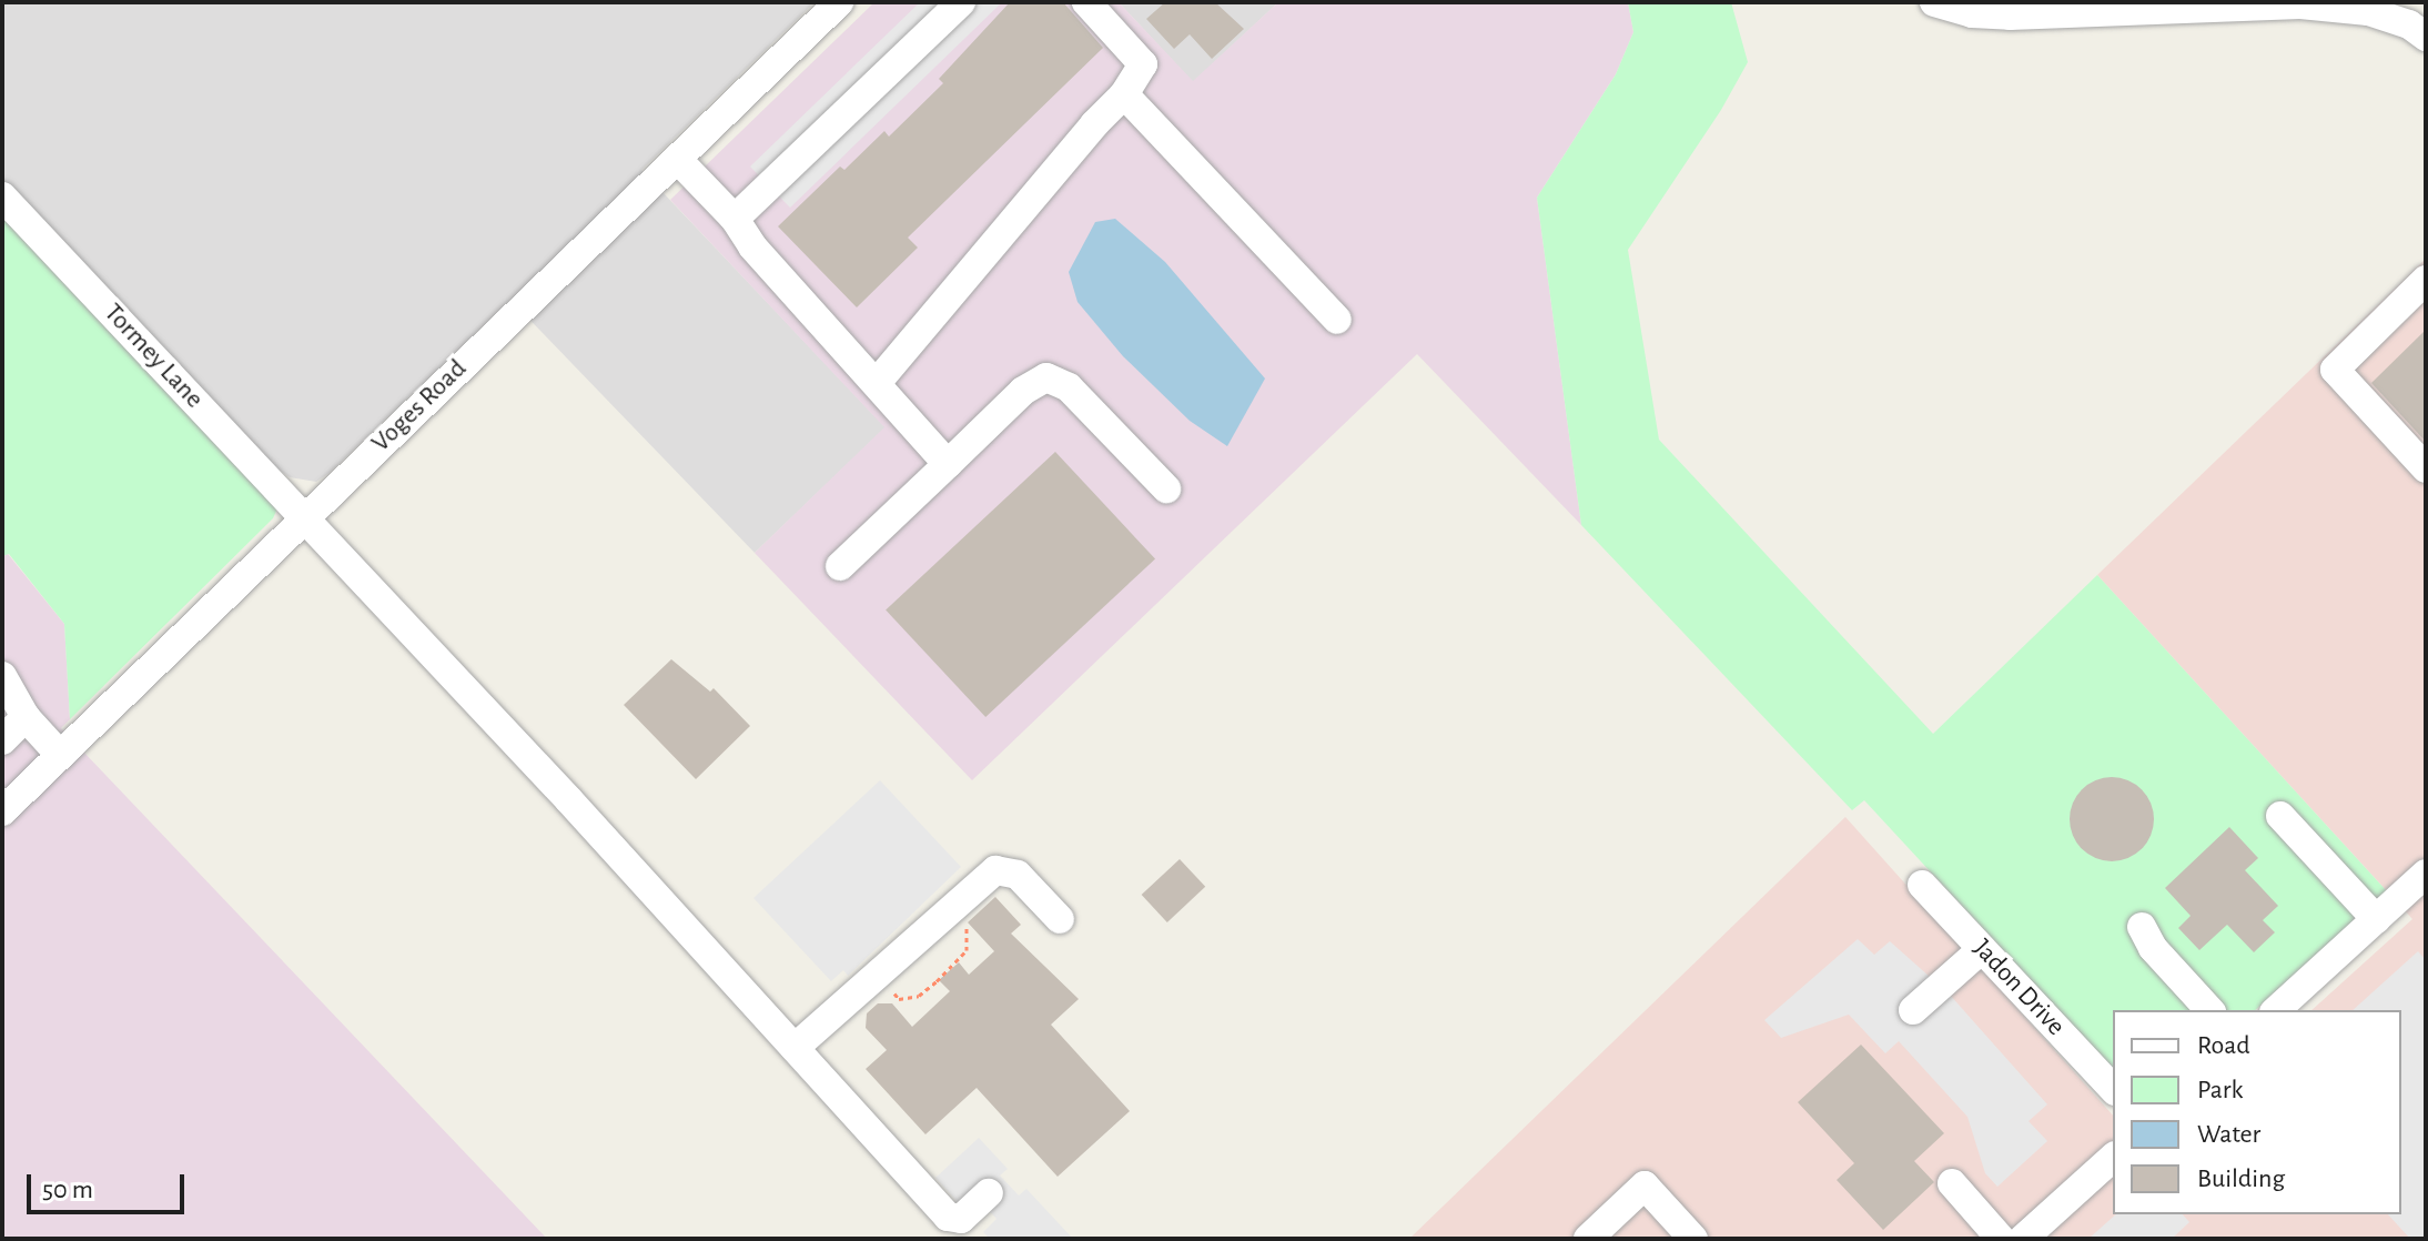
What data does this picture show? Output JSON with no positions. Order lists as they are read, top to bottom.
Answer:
{
  "streets": {
    "street": ["Tormey Lane", "Voges Road", "Jadon Drive"]
  },
  "crossings": [
    ["Tormey Lane", "Voges Road"]
  ],
  "legend": [
    "Road",
    "Park",
    "Water",
    "Building"
  ],
  "scale_bar": "50 m"
}
